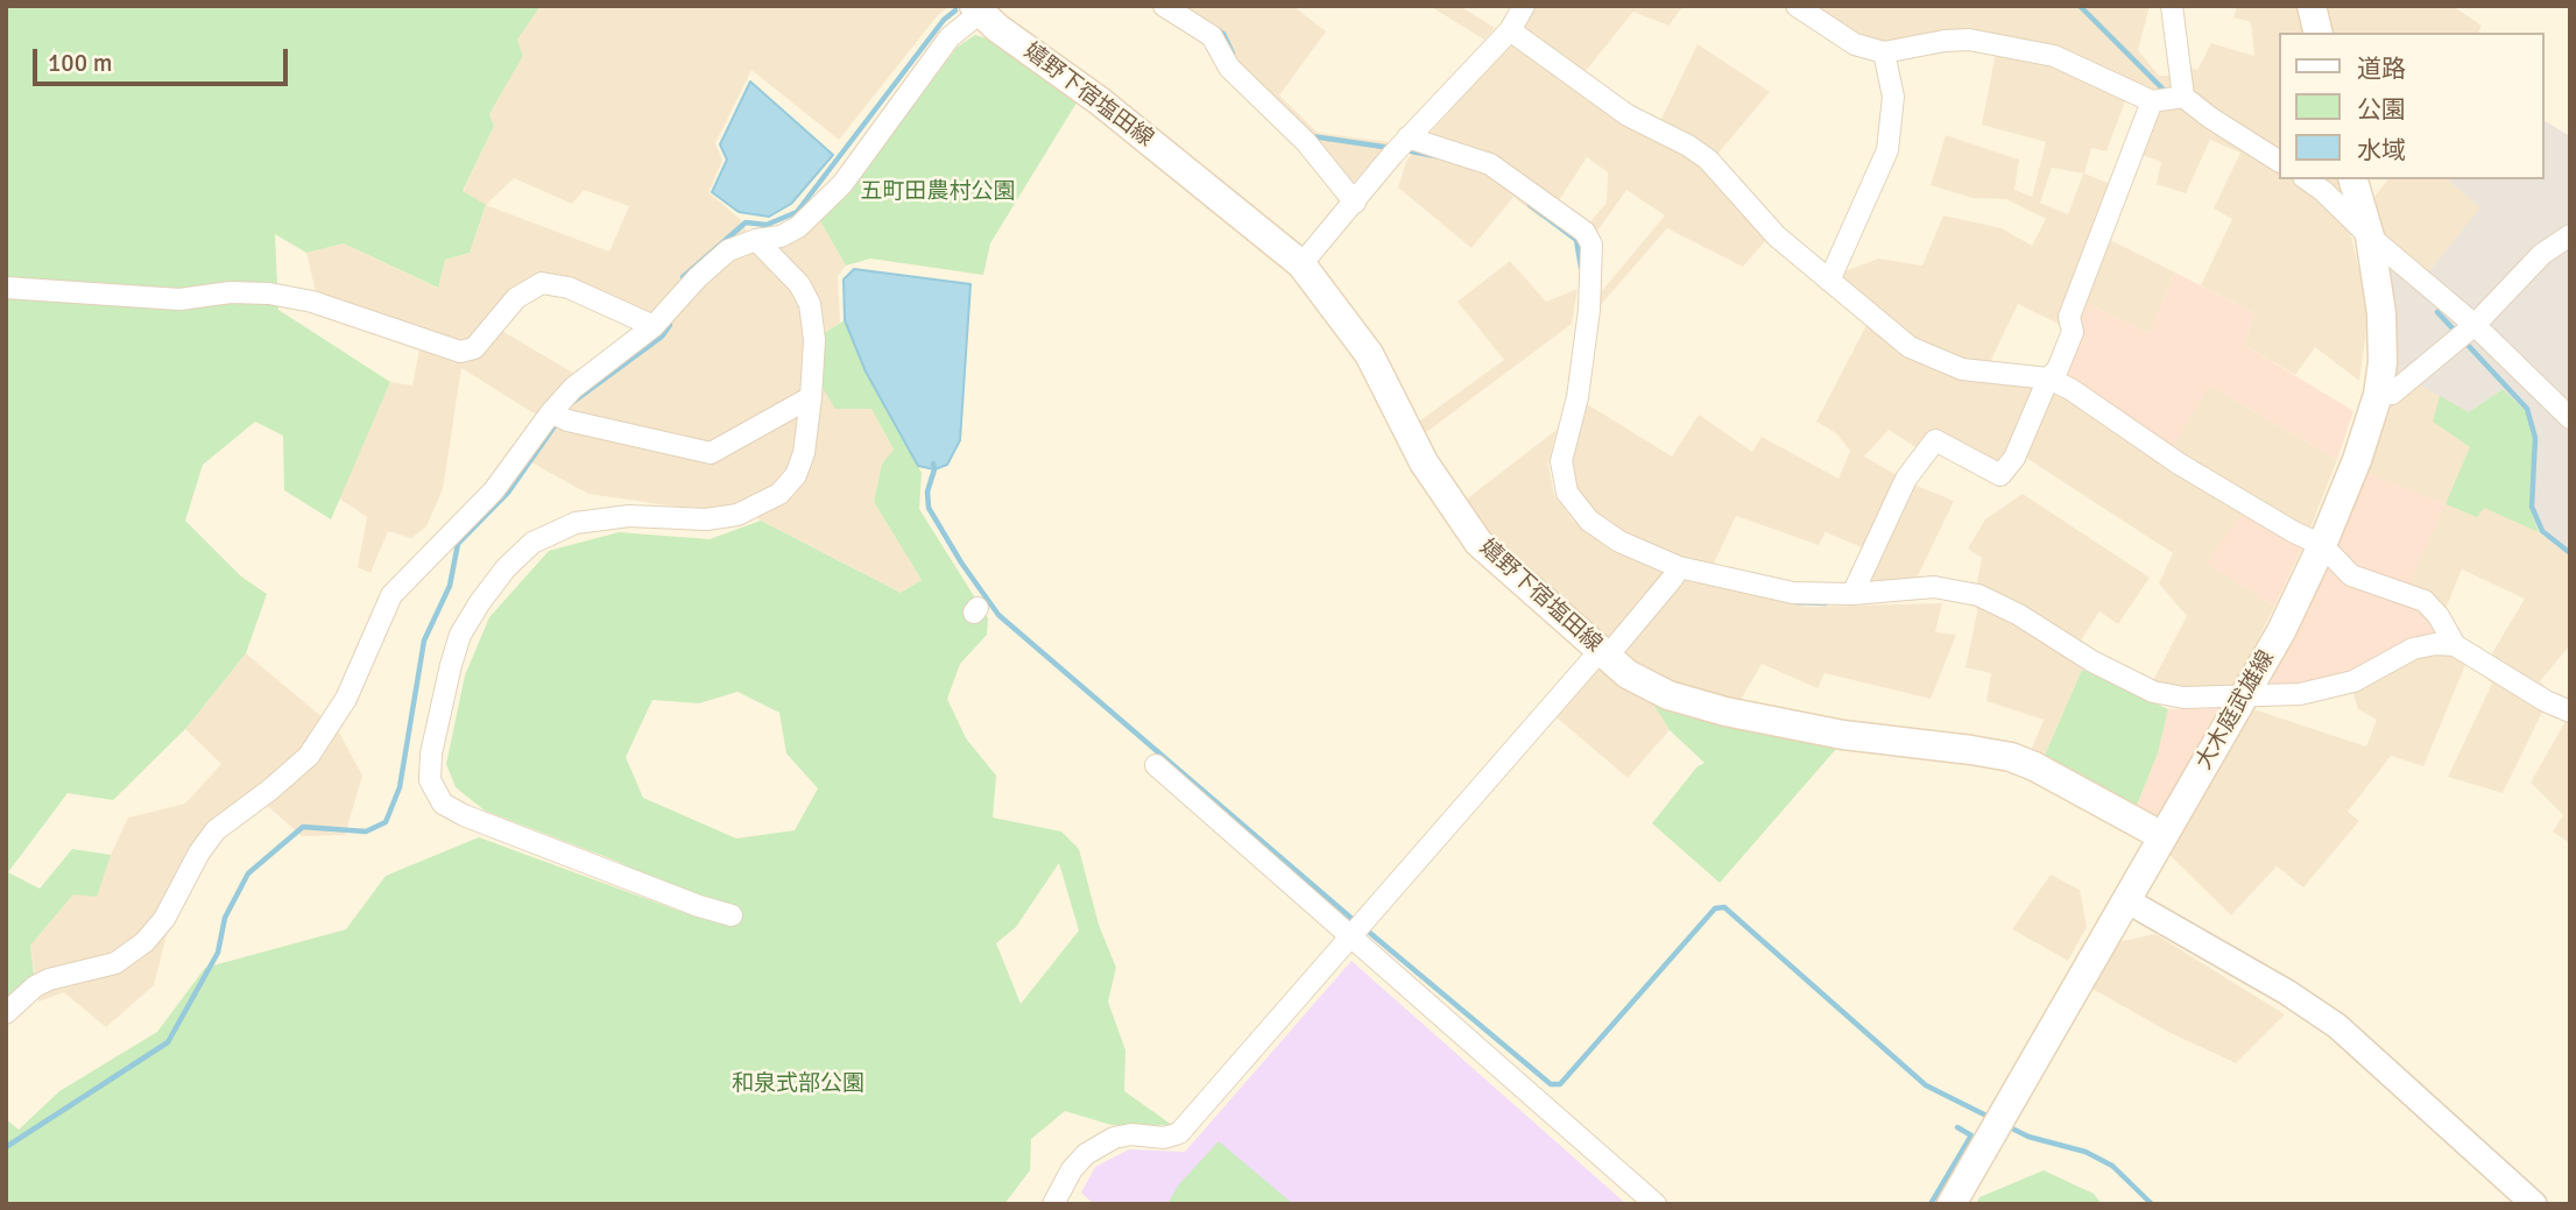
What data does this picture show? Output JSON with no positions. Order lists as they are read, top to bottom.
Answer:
{
  "streets": {
    "main road": ["嬉野下宿塩田線", "大木庭武雄線"]
  },
  "crossings": [
    ["嬉野下宿塩田線", "大木庭武雄線"]
  ],
  "parks": ["五町田農村公園", "和泉式部公園"],
  "legend": ["道路", "公園", "水域"],
  "scale_bar": "100 m"
}
